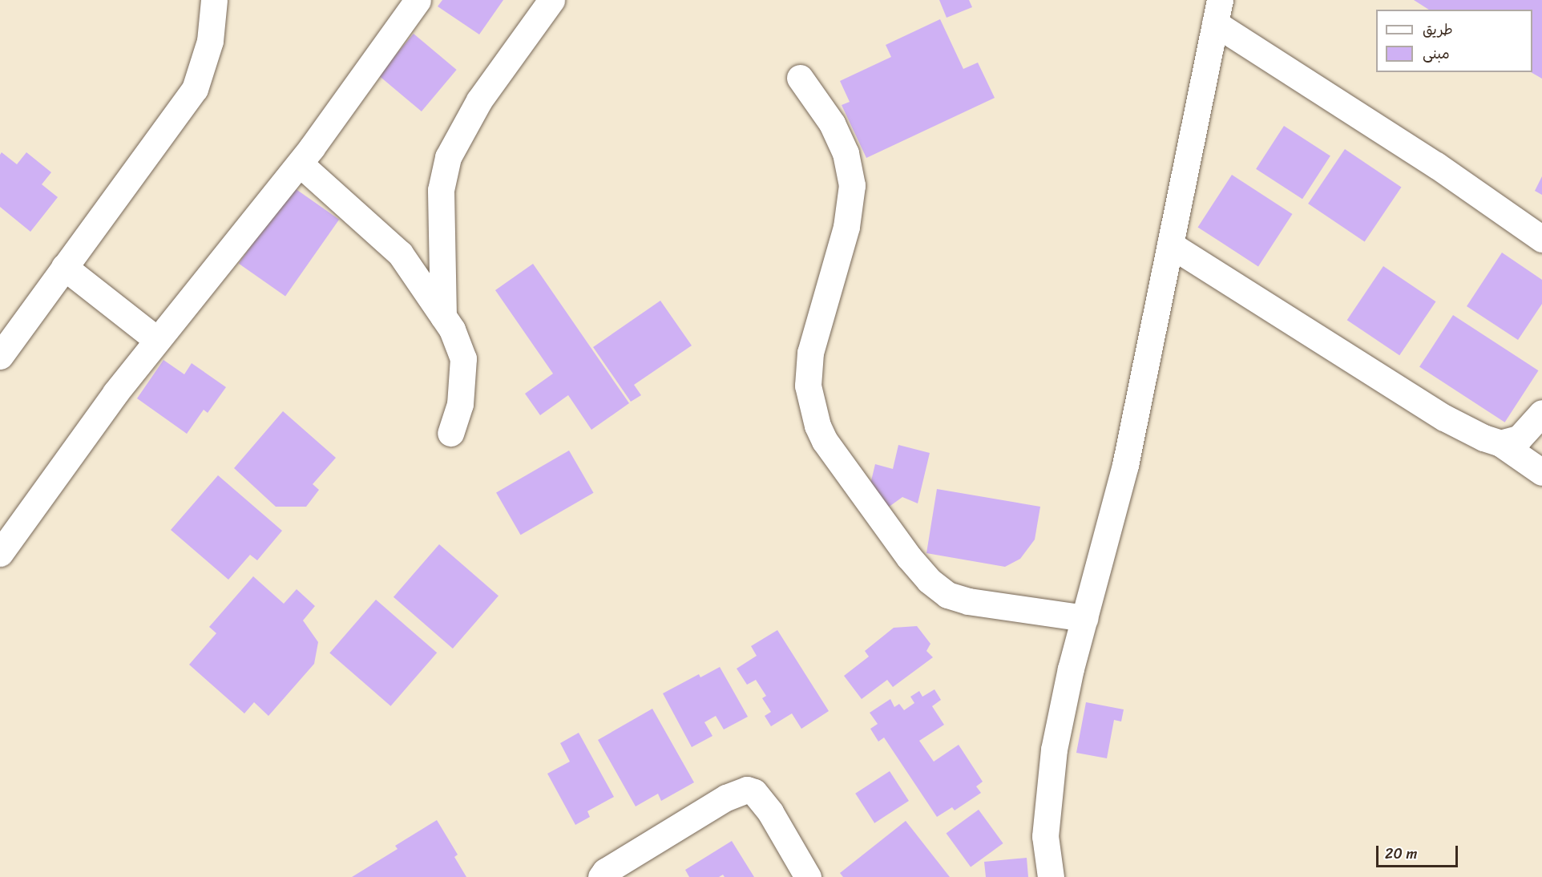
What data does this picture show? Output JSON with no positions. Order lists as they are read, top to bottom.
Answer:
{
  "legend": ["طريق", "مبنى"],
  "scale_bar": "20 m"
}
